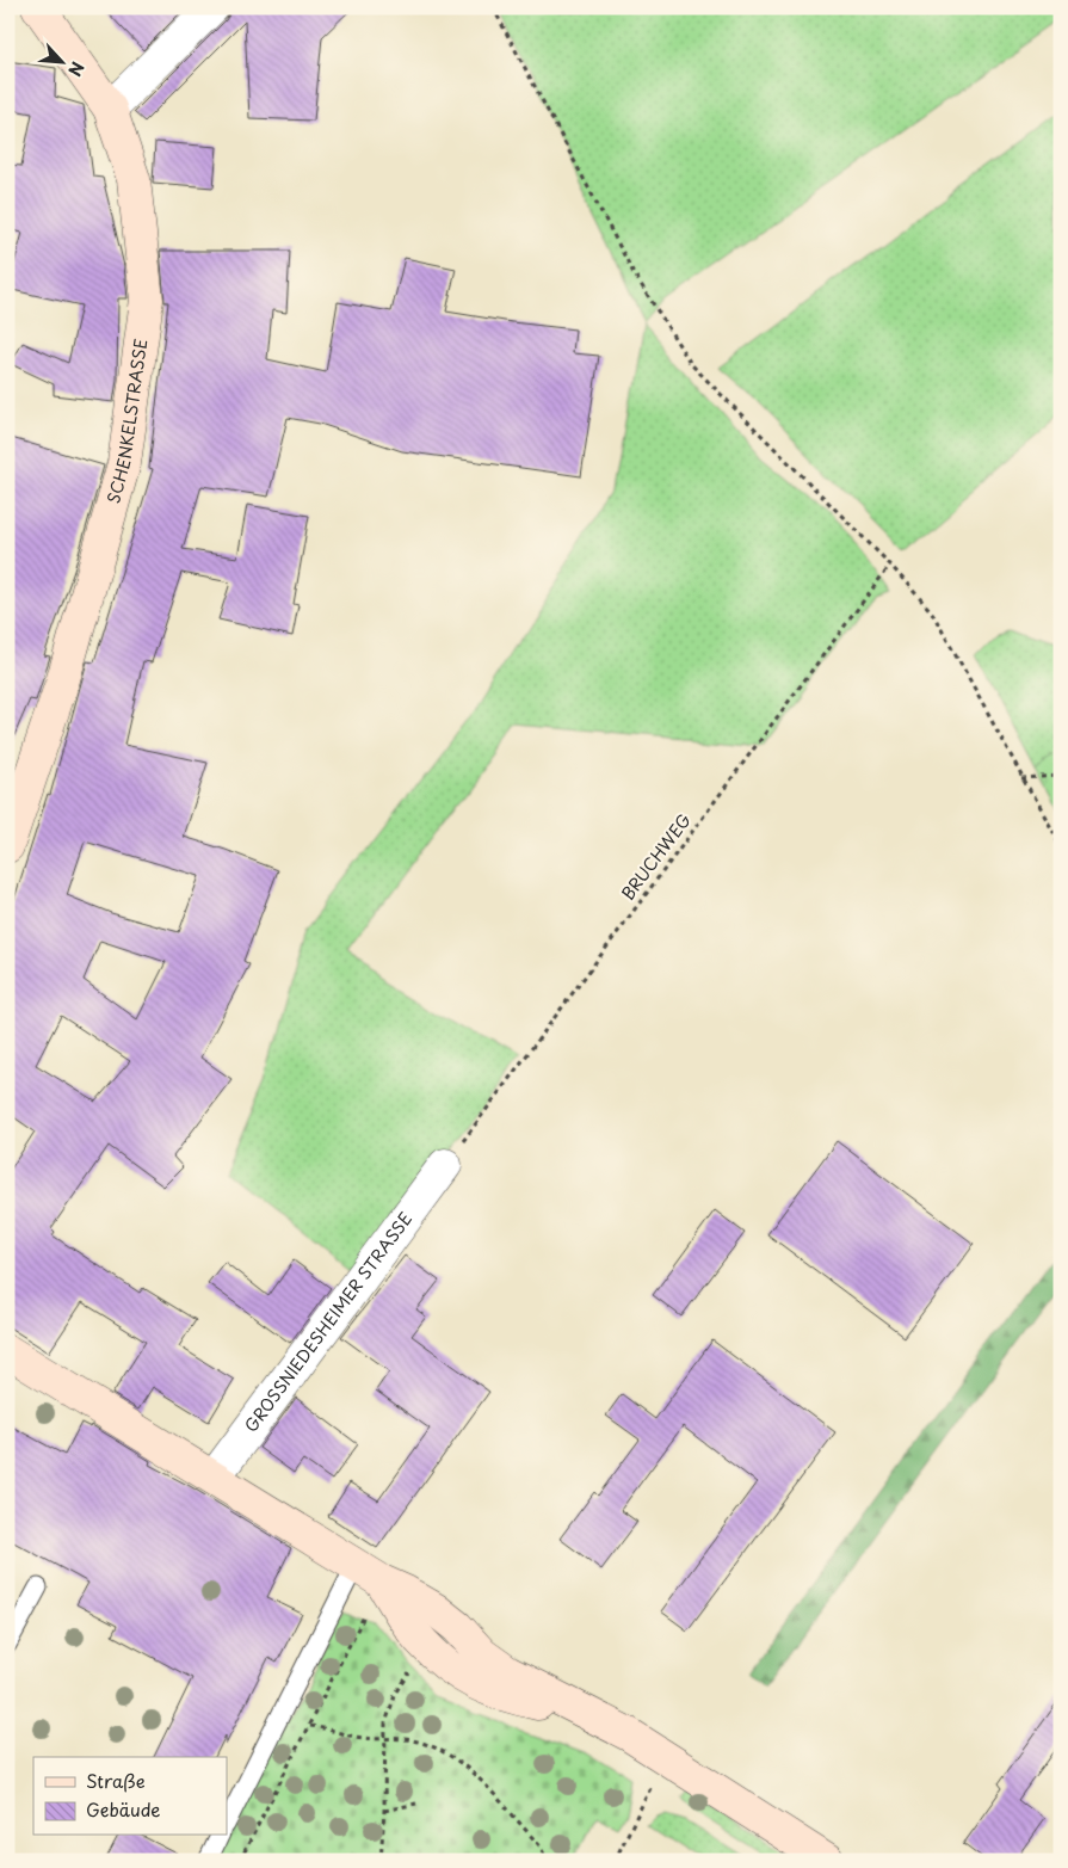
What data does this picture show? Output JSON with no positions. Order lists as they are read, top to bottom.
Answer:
{
  "streets": {
    "street": ["SCHENKELSTRASSE", "GROSSNIEDESHEIMER STRASSE"],
    "path": ["BRUCHWEG"]
  },
  "crossings": [
    ["BRUCHWEG", "GROSSNIEDESHEIMER STRASSE"]
  ],
  "legend": ["Straße", "Gebäude"],
  "north": "bottom right"
}
